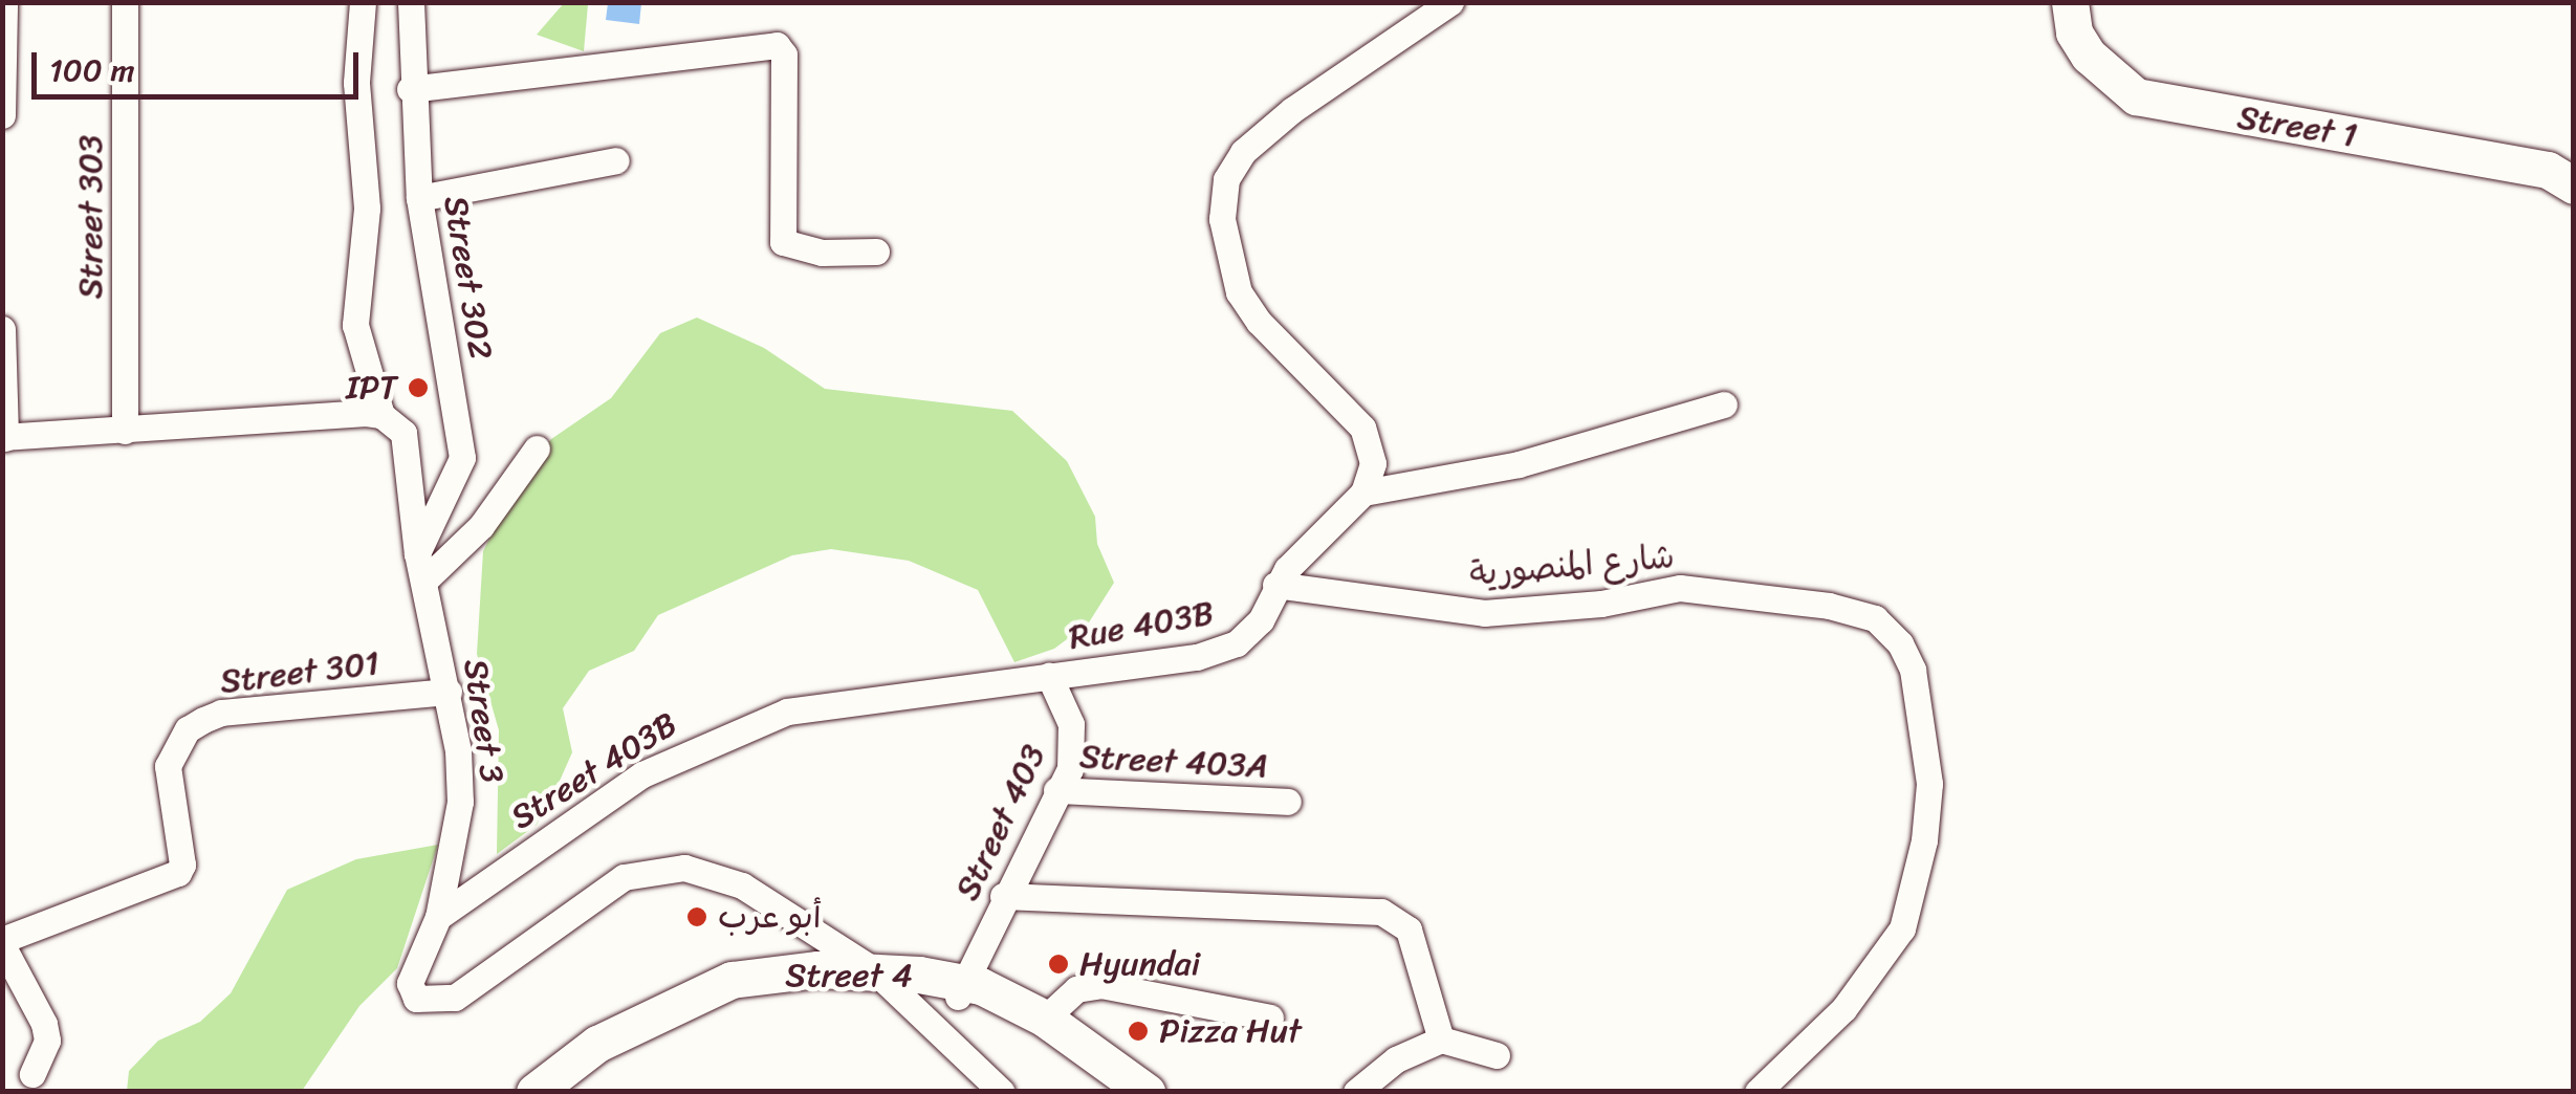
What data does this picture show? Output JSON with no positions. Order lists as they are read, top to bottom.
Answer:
{
  "streets": {
    "main road": ["Street 1", "Street 4"],
    "street": [
      "Street 303",
      "Street 302",
      "شارع المنصورية",
      "Rue 403B",
      "Street 301",
      "Street 3",
      "Street 403A",
      "Street 403B",
      "Street 403"
    ]
  },
  "crossings": [
    ["Street 302", "Street 3"],
    ["شارع المنصورية", "Rue 403B"],
    ["Rue 403B", "Street 403B"],
    ["Rue 403B", "Street 403"],
    ["Street 301", "Street 3"],
    ["Street 3", "Street 403B"],
    ["Street 3", "Street 4"],
    ["Street 403A", "Street 403"],
    ["Street 403B", "Street 403"],
    ["Street 403", "Street 4"]
  ],
  "places": [
    "IPT",
    "أبو عرب",
    "Hyundai",
    "Pizza Hut"
  ],
  "scale_bar": "100 m"
}
